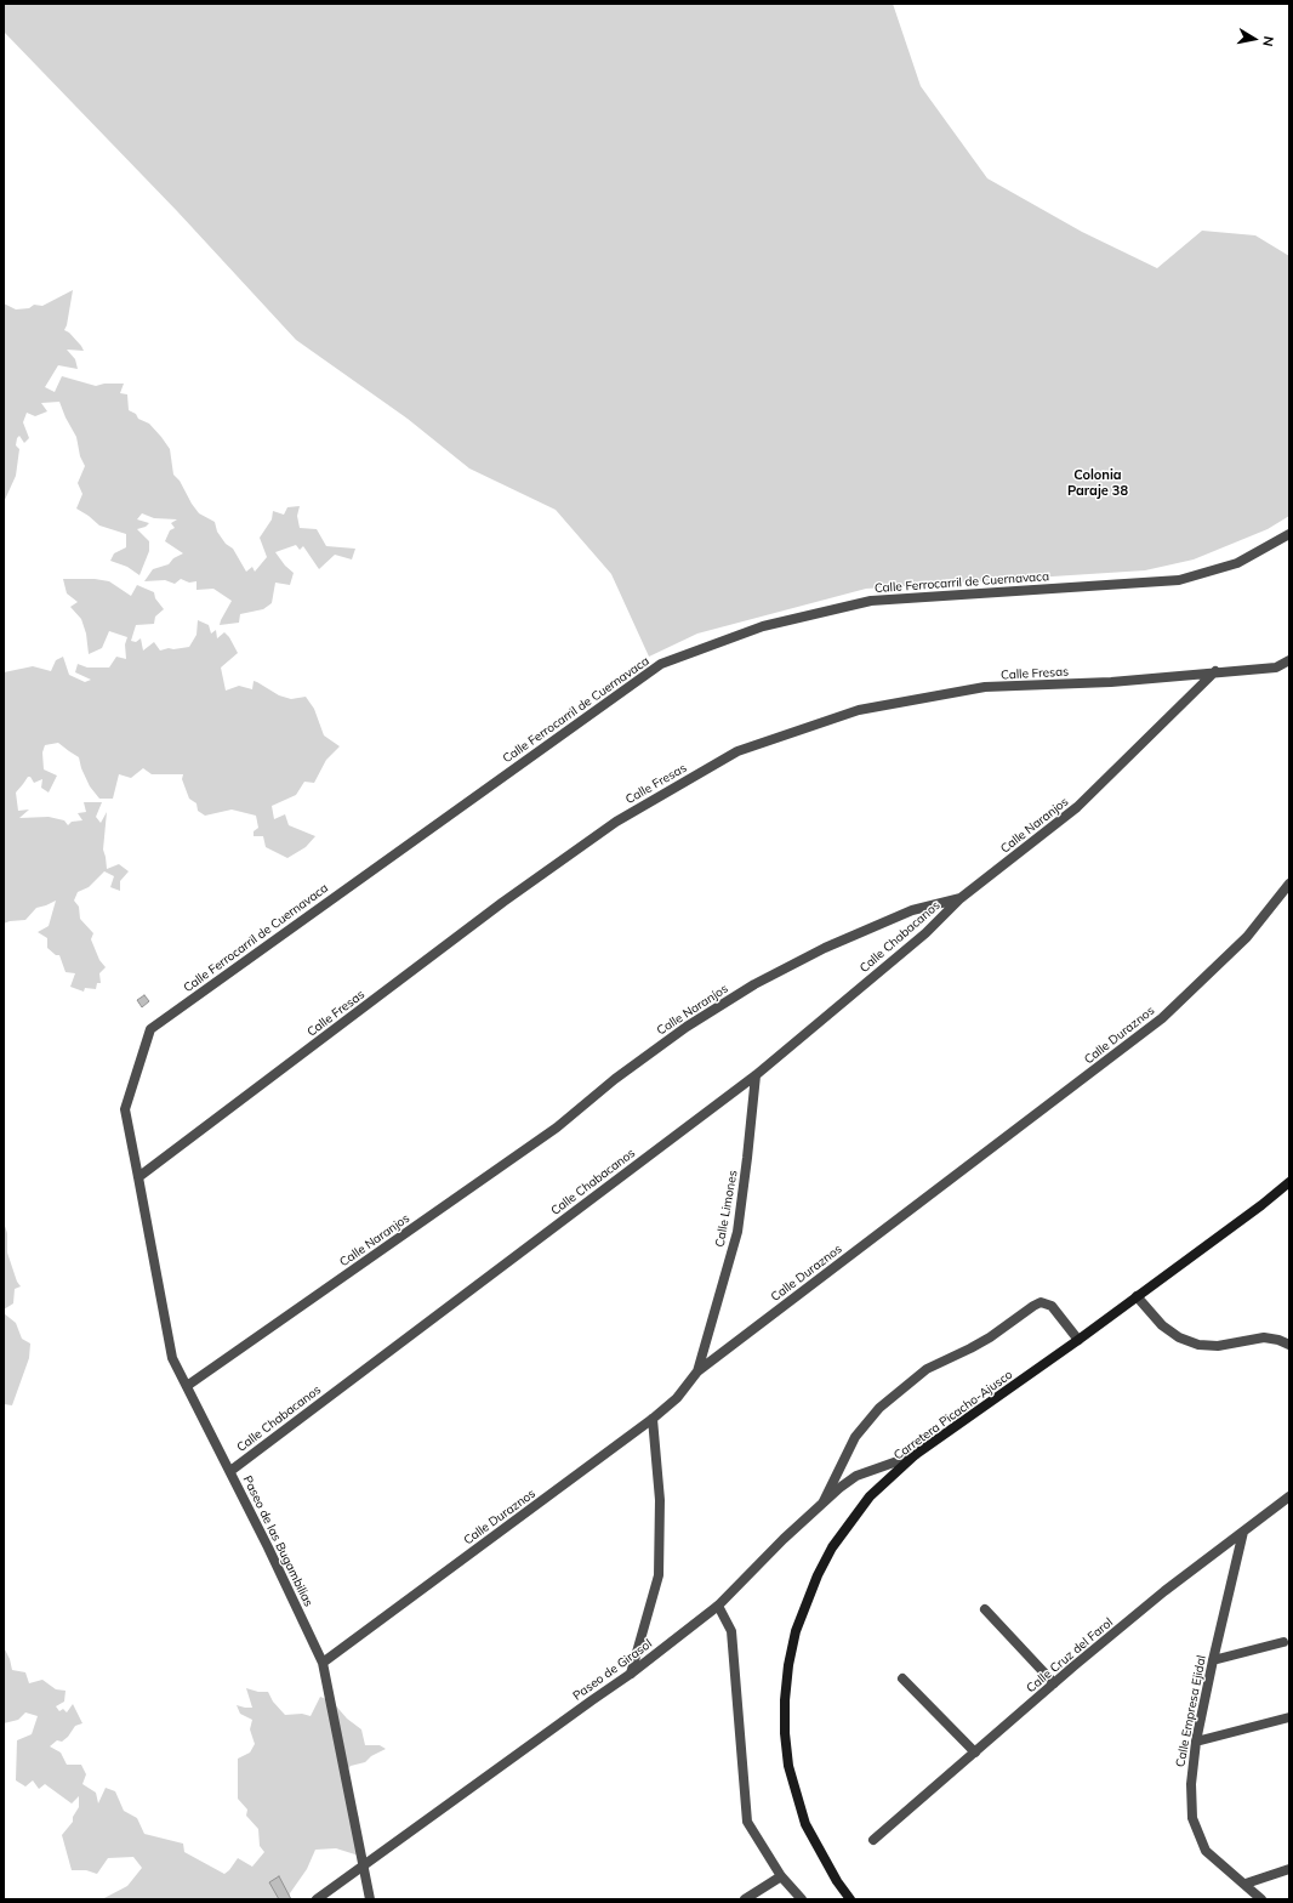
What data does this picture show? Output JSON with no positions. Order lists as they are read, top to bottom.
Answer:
{
  "streets": {
    "main road": ["Carretera Picacho-Ajusco"],
    "street": [
      "Calle Ferrocarril de Cuernavaca",
      "Calle Fresas",
      "Calle Naranjos",
      "Calle Chabacanos",
      "Calle Duraznos",
      "Calle Limones",
      "Paseo de las Bugambilias",
      "Calle Cruz del Farol",
      "Paseo de Girasol",
      "Calle Empresa Ejidal"
    ]
  },
  "crossings": [
    ["Calle Ferrocarril de Cuernavaca", "Calle Fresas"],
    ["Calle Ferrocarril de Cuernavaca", "Paseo de las Bugambilias"],
    ["Calle Fresas", "Calle Naranjos"],
    ["Calle Fresas", "Paseo de las Bugambilias"],
    ["Calle Naranjos", "Calle Chabacanos"],
    ["Calle Naranjos", "Paseo de las Bugambilias"],
    ["Calle Chabacanos", "Calle Limones"],
    ["Calle Chabacanos", "Paseo de las Bugambilias"],
    ["Calle Duraznos", "Calle Limones"],
    ["Calle Duraznos", "Paseo de las Bugambilias"],
    ["Carretera Picacho-Ajusco", "Paseo de Girasol"],
    ["Paseo de las Bugambilias", "Paseo de Girasol"],
    ["Calle Cruz del Farol", "Calle Empresa Ejidal"]
  ],
  "districts": ["Colonia Paraje 38"],
  "north": "right"
}
